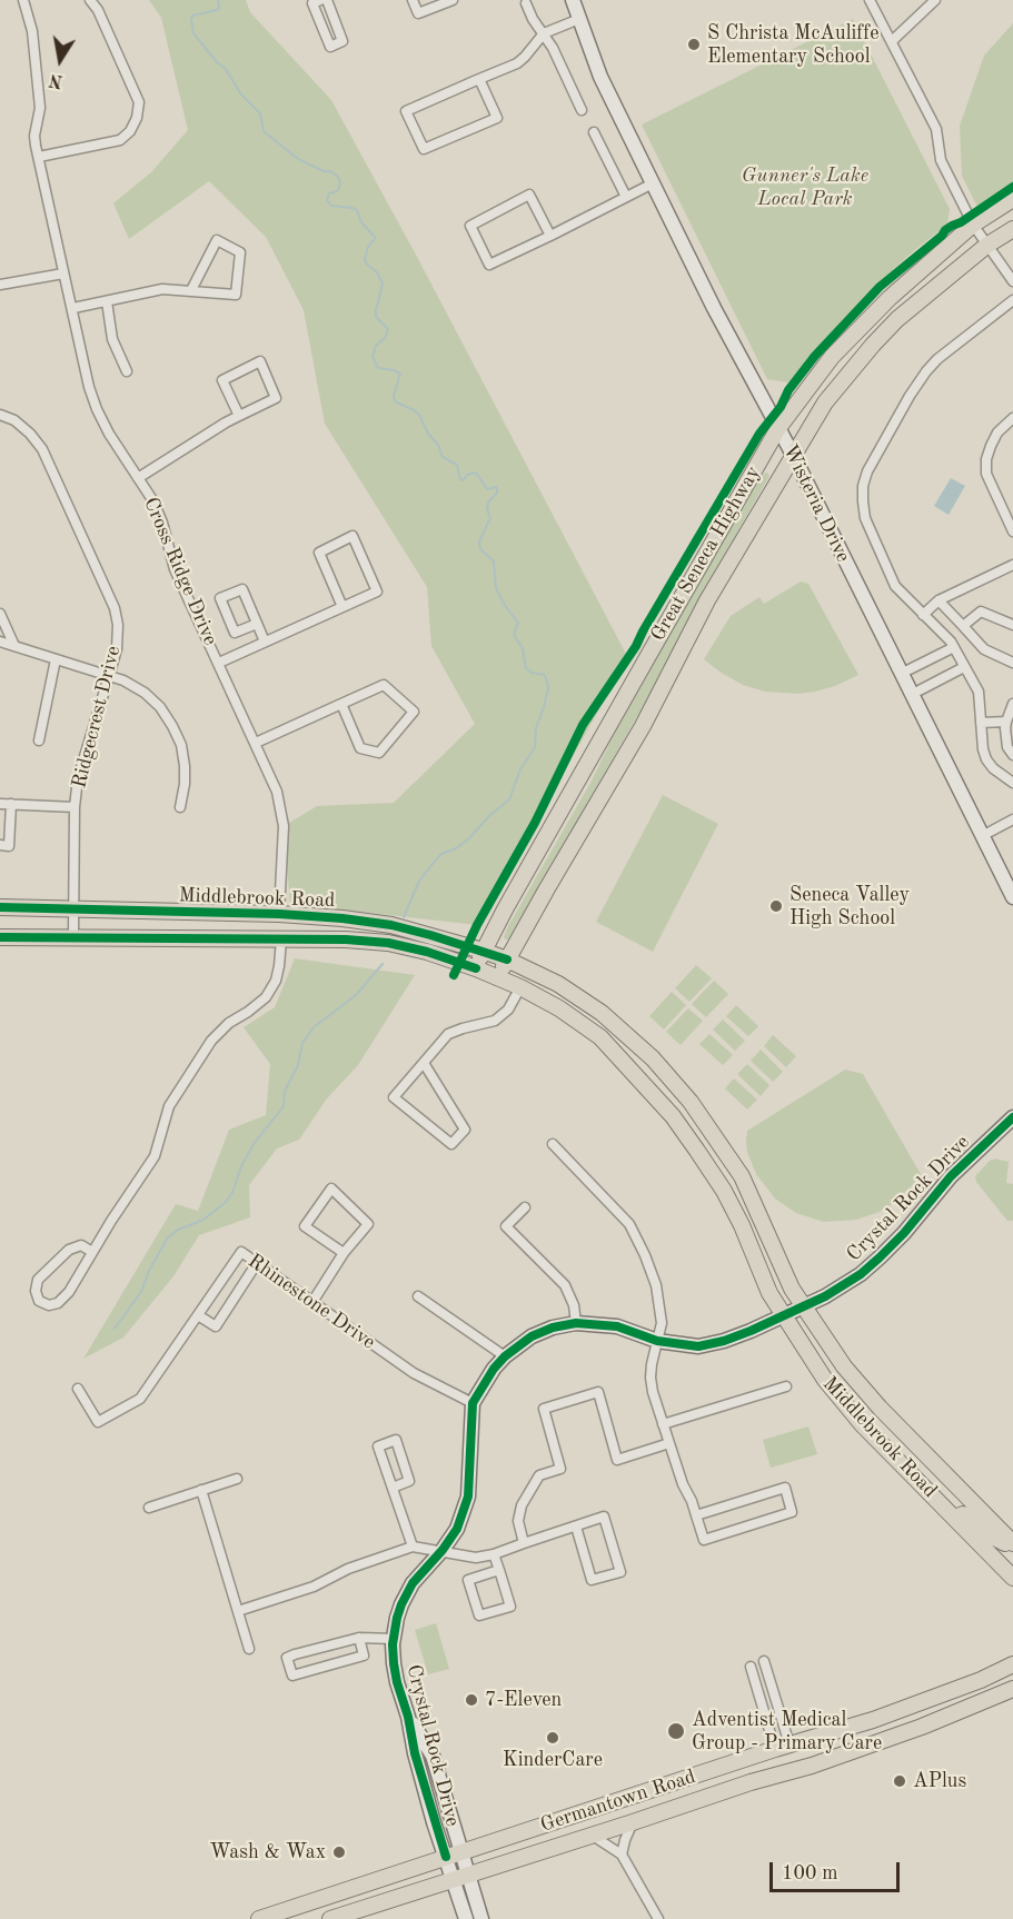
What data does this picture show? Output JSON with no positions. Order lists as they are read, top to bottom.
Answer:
{
  "streets": {
    "main road": ["Great Seneca Highway", "Middlebrook Road", "Germantown Road"],
    "street": [
      "Wisteria Drive",
      "Cross Ridge Drive",
      "Ridgecrest Drive",
      "Crystal Rock Drive",
      "Rhinestone Drive"
    ]
  },
  "crossings": [
    ["Wisteria Drive", "Great Seneca Highway"],
    ["Great Seneca Highway", "Middlebrook Road"],
    ["Cross Ridge Drive", "Middlebrook Road"],
    ["Ridgecrest Drive", "Middlebrook Road"],
    ["Middlebrook Road", "Crystal Rock Drive"],
    ["Crystal Rock Drive", "Rhinestone Drive"],
    ["Crystal Rock Drive", "Germantown Road"]
  ],
  "parks": ["Gunner's Lake Local Park"],
  "places": [
    "S Christa McAuliffe Elementary School",
    "Seneca Valley High School",
    "7-Eleven",
    "Adventist Medical Group - Primary Care",
    "KinderCare",
    "APlus",
    "Wash & Wax"
  ],
  "scale_bar": "100 m",
  "north": "bottom"
}
